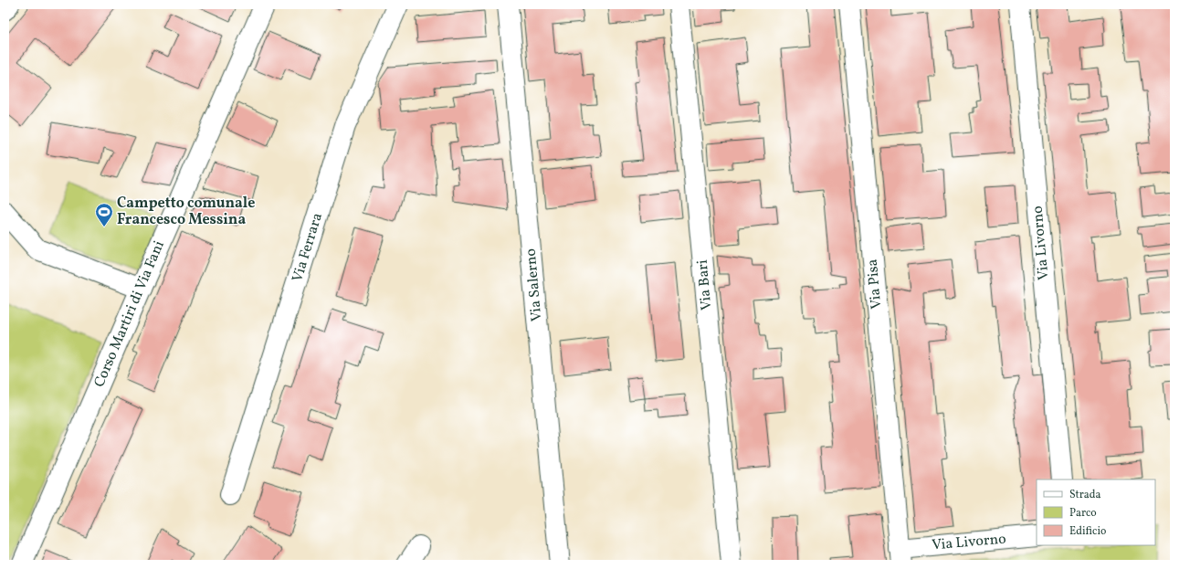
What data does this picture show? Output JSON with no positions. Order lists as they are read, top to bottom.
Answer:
{
  "streets": {
    "street": [
      "Via Livorno",
      "Via Ferrara",
      "Via Pisa",
      "Via Salerno",
      "Via Bari",
      "Corso Martiri di Via Fani"
    ]
  },
  "crossings": [
    ["Via Livorno", "Via Pisa"]
  ],
  "places": {
    "sports": ["Campetto comunale Francesco Messina"]
  },
  "legend": ["Strada", "Parco", "Edificio"]
}
